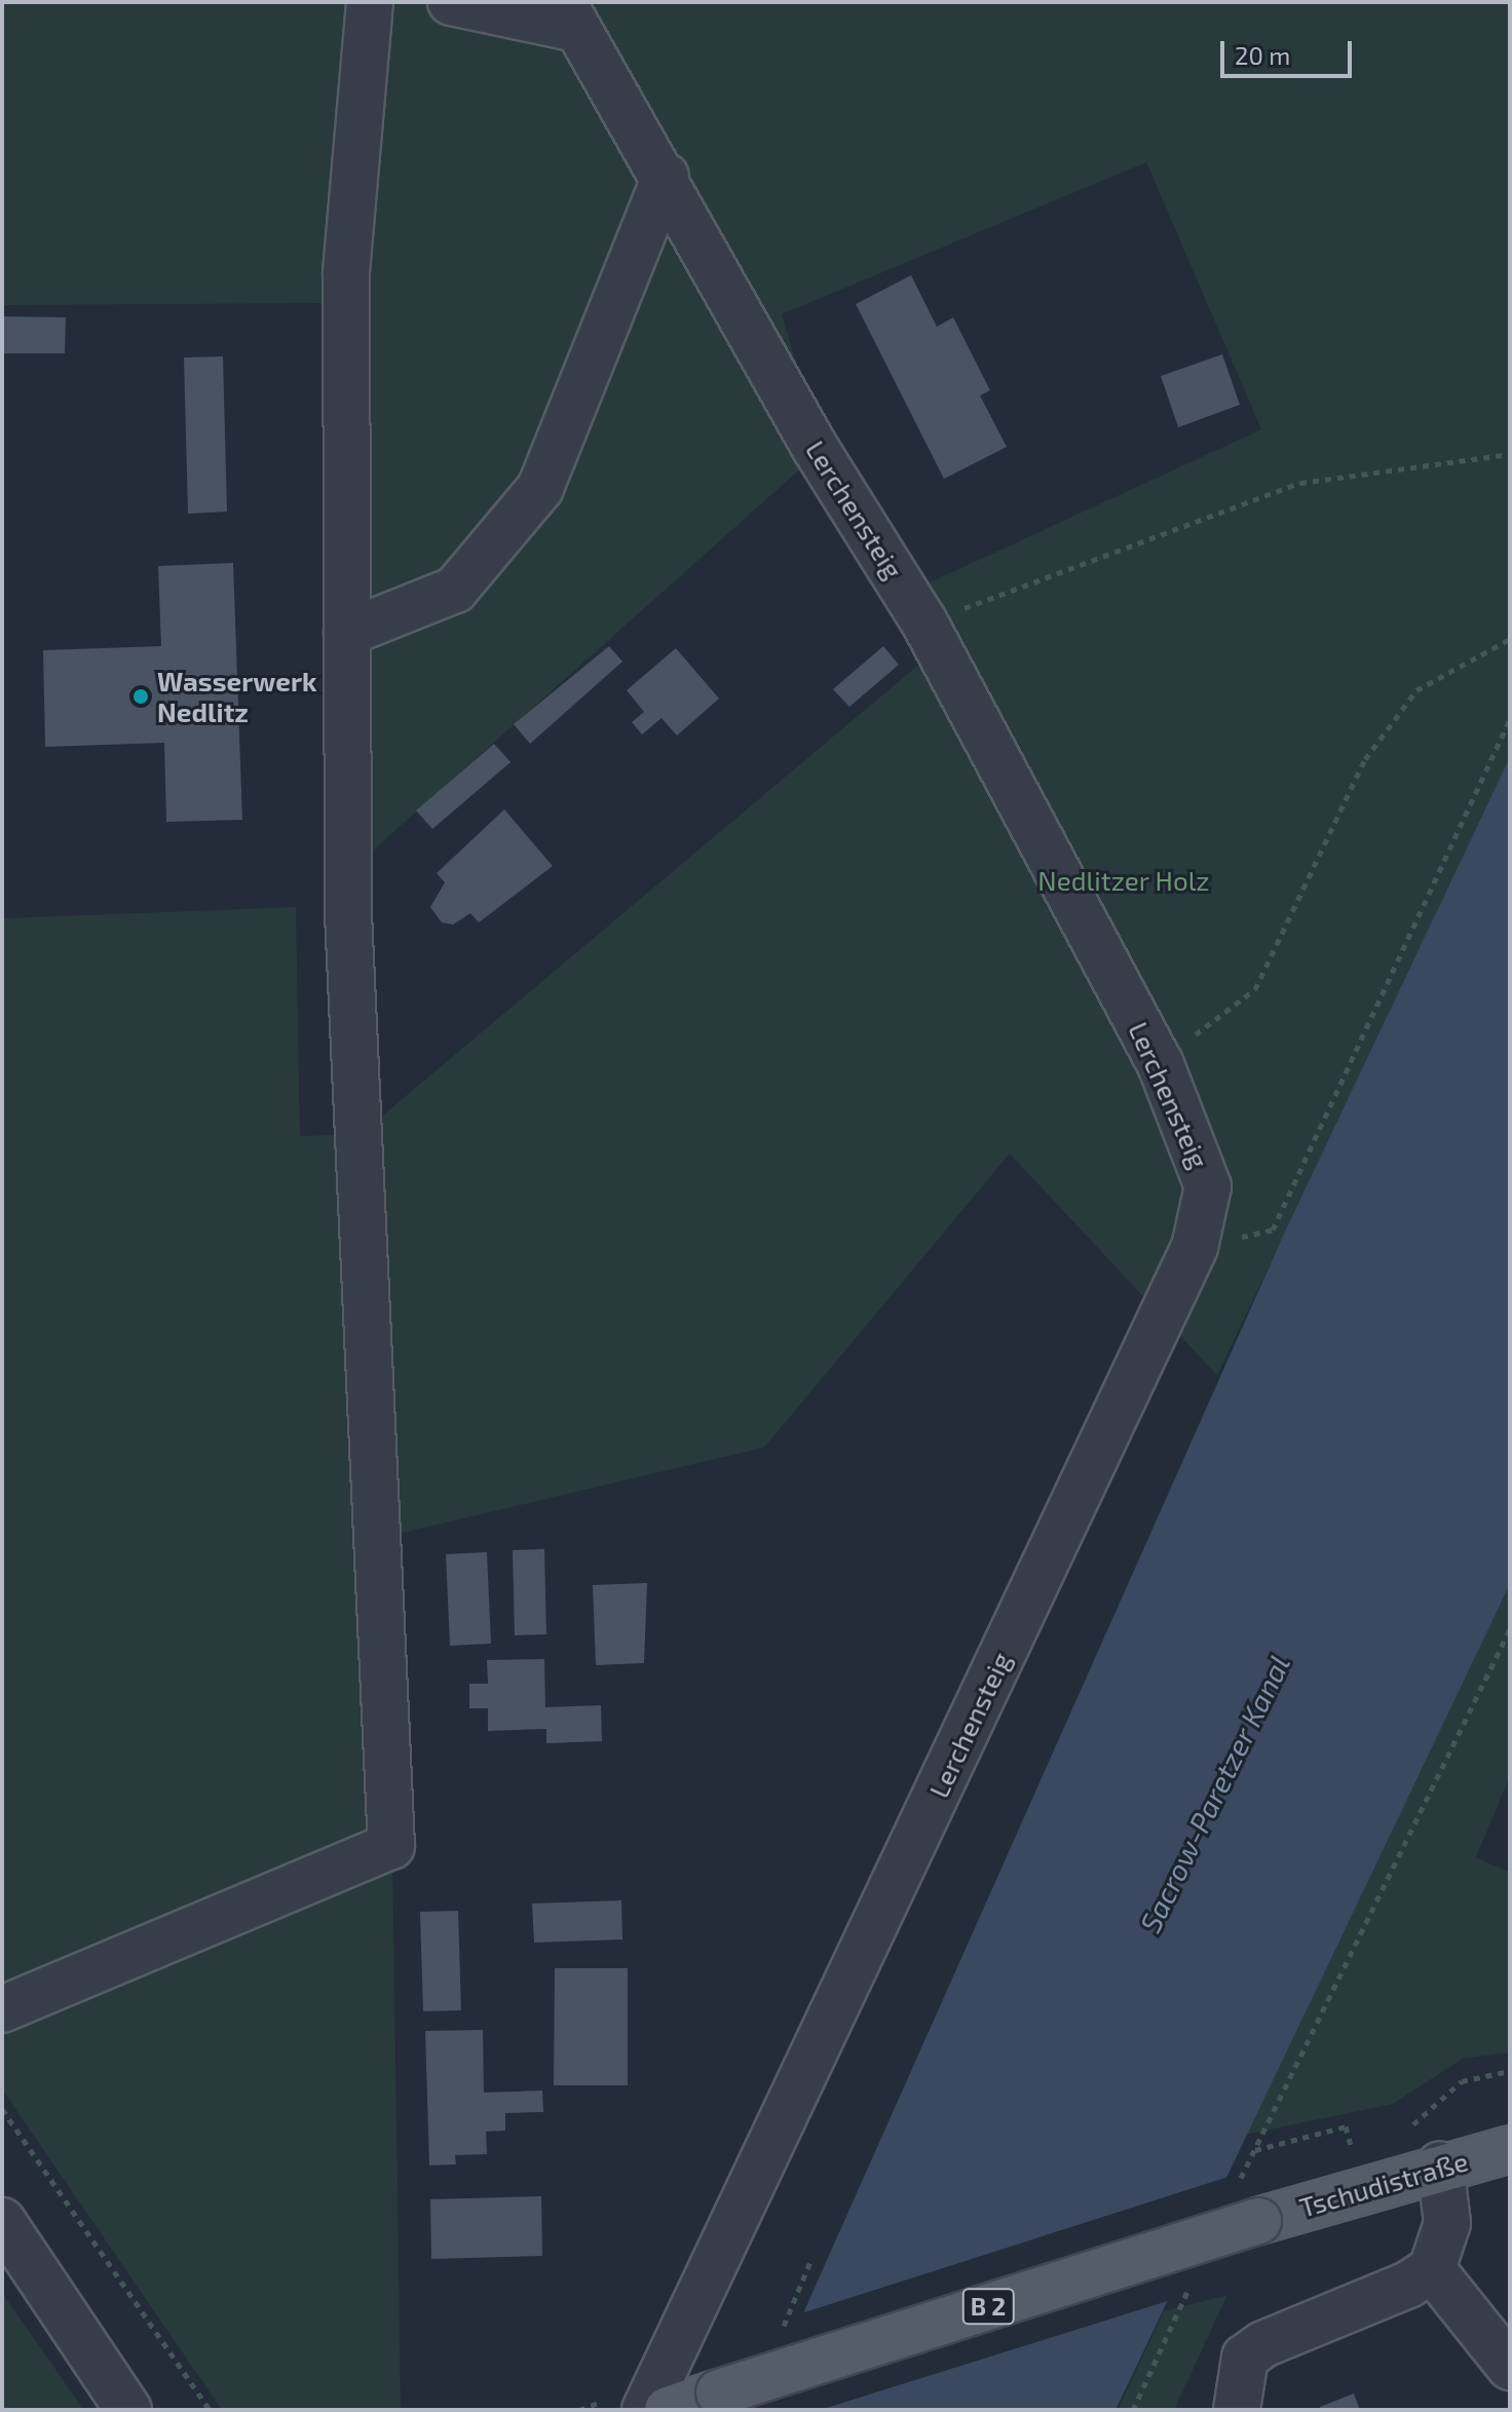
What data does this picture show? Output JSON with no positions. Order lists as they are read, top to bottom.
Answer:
{
  "streets": {
    "main road": ["Tschudistraße", "B 2"],
    "street": ["Lerchensteig"]
  },
  "water": ["Sacrow-Paretzer Kanal"],
  "parks": ["Nedlitzer Holz"],
  "places": ["Wasserwerk Nedlitz"],
  "scale_bar": "20 m"
}
